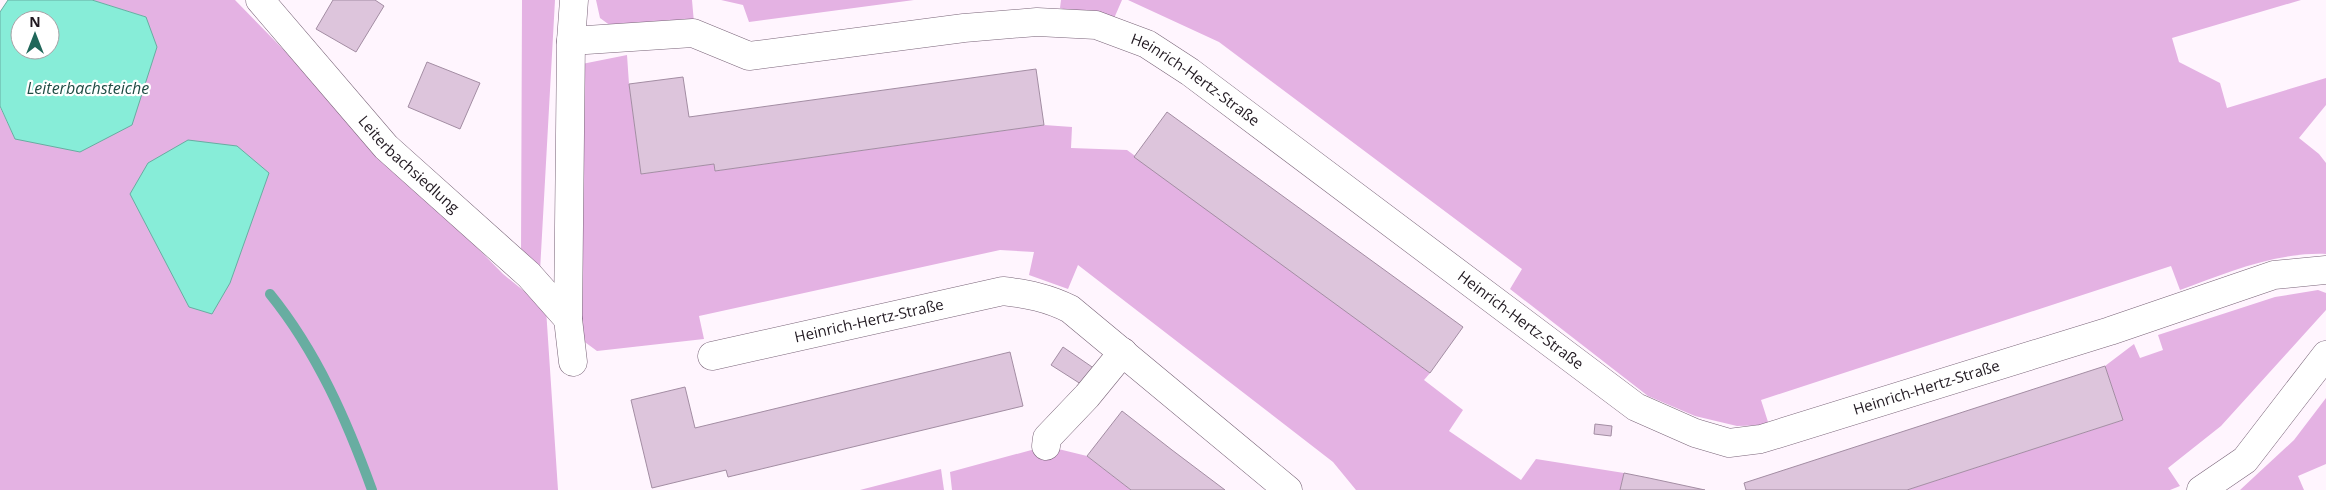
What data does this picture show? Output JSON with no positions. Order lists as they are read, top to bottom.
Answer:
{
  "streets": {
    "street": ["Heinrich-Hertz-Straße", "Leiterbachsiedlung"]
  },
  "water": ["Leiterbachsteiche"],
  "north": "top"
}
